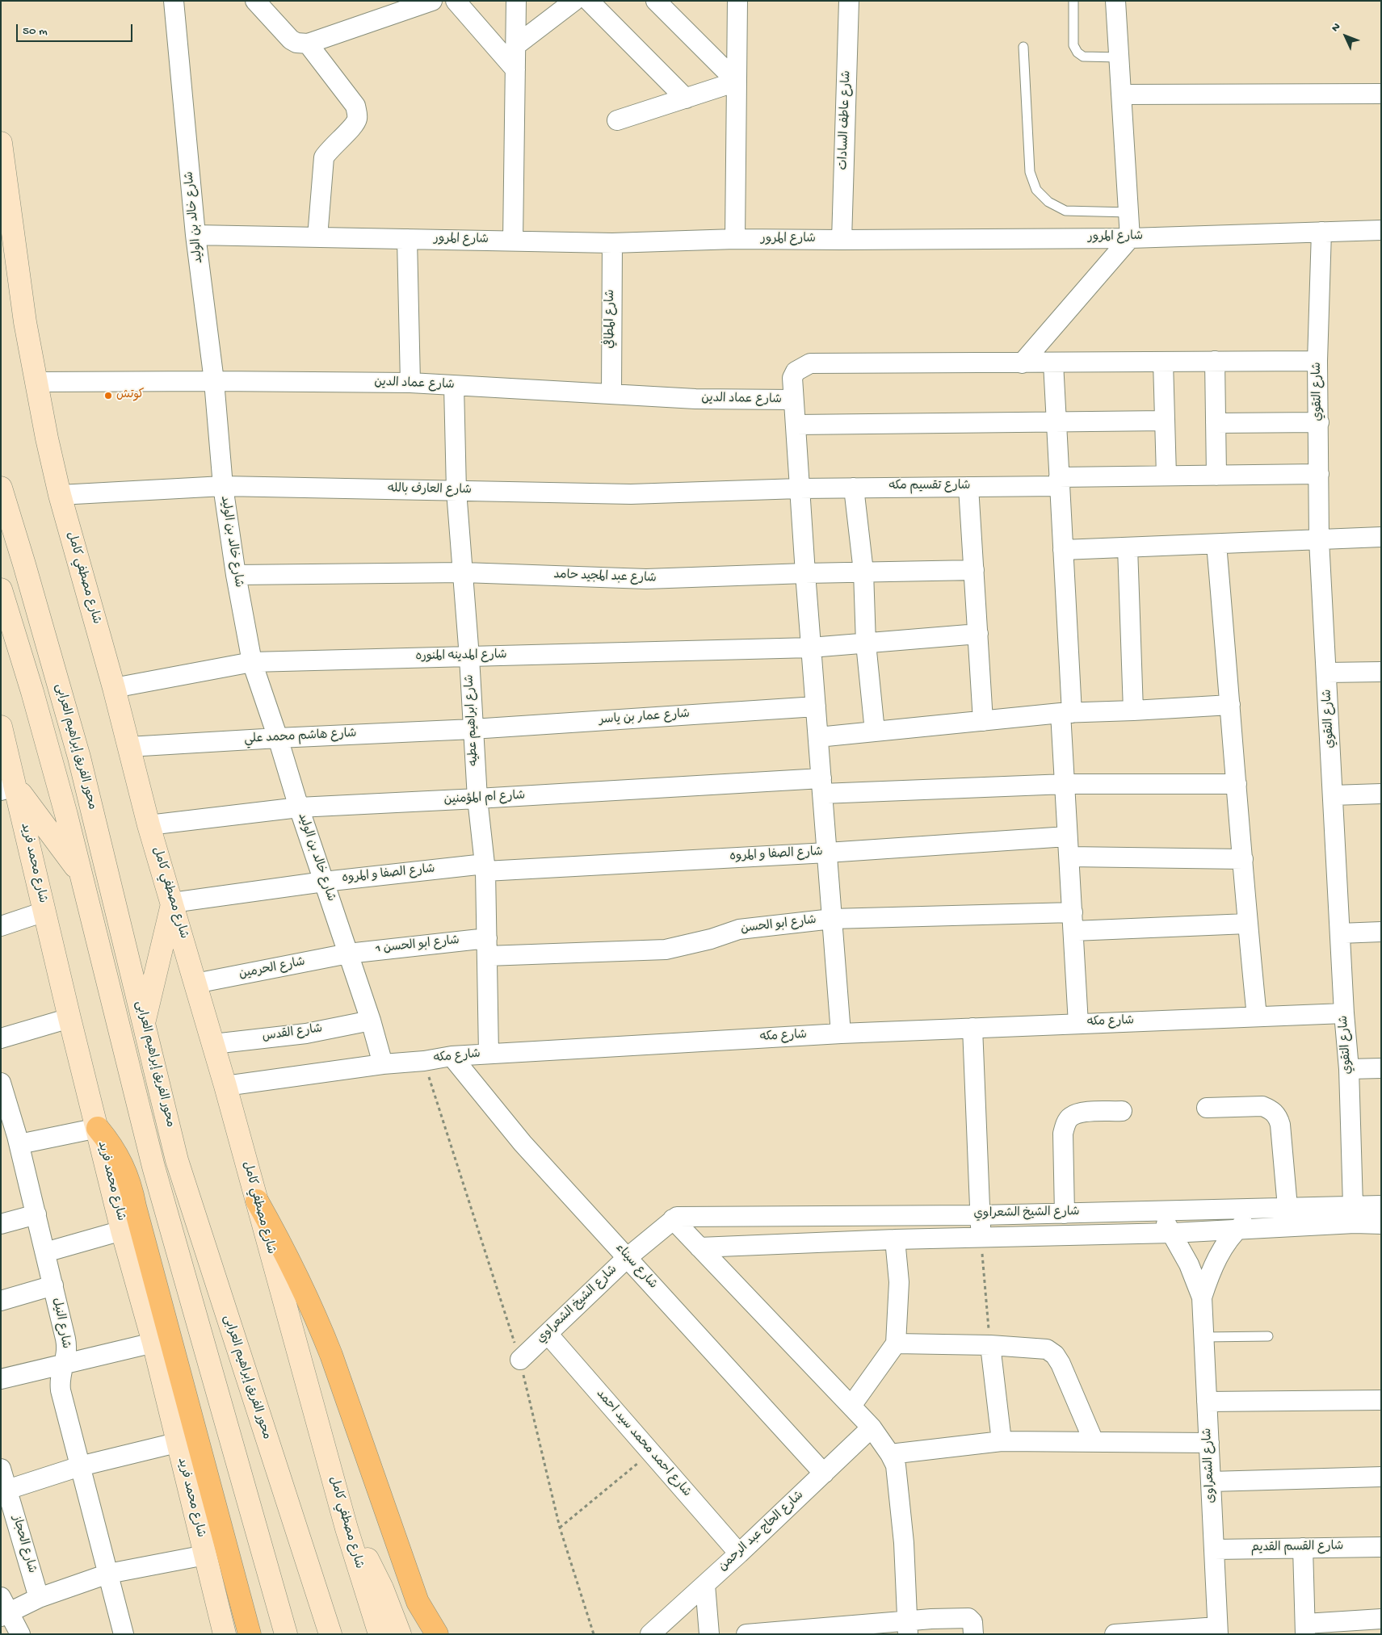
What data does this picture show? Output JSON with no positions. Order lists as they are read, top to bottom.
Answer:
{
  "streets": {
    "street": [
      "شارع عاطف السادات",
      "شارع خالد بن الوليد",
      "شارع المرور",
      "شارع المطافي",
      "شارع عماد الدين",
      "شارع التقوي",
      "شارع تقسيم مكه",
      "شارع العارف بالله",
      "شارع عبد المجيد حامد",
      "شارع مصطفي كامل",
      "شارع المدينه المنوره",
      "شارع عمار بن ياسر",
      "شارع ابراهيم عطيه",
      "شارع هاشم محمد علي",
      "محور الفريق إبراهيم العرابى",
      "شارع ام المؤمنين",
      "شارع الصفا و المروه",
      "شارع محمد فريد",
      "شارع ابو الحسن",
      "شارع ابو الحسن 1",
      "شارع الحرمين",
      "شارع مكه",
      "شارع القدس",
      "شارع الشيخ الشعراوي",
      "شارع سيناء",
      "شارع النيل",
      "شارع احمد محمد سيد احمد",
      "شارع الشعراوى",
      "شارع الحاج عبد الرحمن",
      "شارع الحجاز",
      "شارع القسم القديم"
    ]
  },
  "crossings": [
    ["شارع عاطف السادات", "شارع المرور"],
    ["شارع خالد بن الوليد", "شارع المرور"],
    ["شارع خالد بن الوليد", "شارع عماد الدين"],
    ["شارع خالد بن الوليد", "شارع العارف بالله"],
    ["شارع خالد بن الوليد", "شارع عبد المجيد حامد"],
    ["شارع خالد بن الوليد", "شارع المدينه المنوره"],
    ["شارع خالد بن الوليد", "شارع هاشم محمد علي"],
    ["شارع خالد بن الوليد", "شارع ام المؤمنين"],
    ["شارع خالد بن الوليد", "شارع الصفا و المروه"],
    ["شارع خالد بن الوليد", "شارع ابو الحسن 1"],
    ["شارع خالد بن الوليد", "شارع الحرمين"],
    ["شارع خالد بن الوليد", "شارع مكه"],
    ["شارع خالد بن الوليد", "شارع القدس"],
    ["شارع المرور", "شارع المطافي"],
    ["شارع المرور", "شارع التقوي"],
    ["شارع المطافي", "شارع عماد الدين"],
    ["شارع عماد الدين", "شارع مصطفي كامل"],
    ["شارع عماد الدين", "شارع ابراهيم عطيه"],
    ["شارع التقوي", "شارع تقسيم مكه"],
    ["شارع التقوي", "شارع مكه"],
    ["شارع التقوي", "شارع الشيخ الشعراوي"],
    ["شارع تقسيم مكه", "شارع العارف بالله"],
    ["شارع العارف بالله", "شارع مصطفي كامل"],
    ["شارع العارف بالله", "شارع ابراهيم عطيه"],
    ["شارع عبد المجيد حامد", "شارع ابراهيم عطيه"],
    ["شارع مصطفي كامل", "شارع المدينه المنوره"],
    ["شارع مصطفي كامل", "شارع هاشم محمد علي"],
    ["شارع مصطفي كامل", "شارع ام المؤمنين"],
    ["شارع مصطفي كامل", "شارع الصفا و المروه"],
    ["شارع مصطفي كامل", "شارع الحرمين"],
    ["شارع مصطفي كامل", "شارع مكه"],
    ["شارع مصطفي كامل", "شارع القدس"],
    ["شارع المدينه المنوره", "شارع ابراهيم عطيه"],
    ["شارع عمار بن ياسر", "شارع ابراهيم عطيه"],
    ["شارع عمار بن ياسر", "شارع هاشم محمد علي"],
    ["شارع ابراهيم عطيه", "شارع هاشم محمد علي"],
    ["شارع ابراهيم عطيه", "شارع ام المؤمنين"],
    ["شارع ابراهيم عطيه", "شارع الصفا و المروه"],
    ["شارع ابراهيم عطيه", "شارع ابو الحسن"],
    ["شارع ابراهيم عطيه", "شارع ابو الحسن 1"],
    ["شارع ابراهيم عطيه", "شارع مكه"],
    ["شارع ابو الحسن", "شارع ابو الحسن 1"],
    ["شارع ابو الحسن 1", "شارع الحرمين"],
    ["شارع مكه", "شارع سيناء"],
    ["شارع الشيخ الشعراوي", "شارع سيناء"],
    ["شارع الشيخ الشعراوي", "شارع احمد محمد سيد احمد"],
    ["شارع الشيخ الشعراوي", "شارع الشعراوى"],
    ["شارع سيناء", "شارع الحاج عبد الرحمن"],
    ["شارع احمد محمد سيد احمد", "شارع الحاج عبد الرحمن"],
    ["شارع الشعراوى", "شارع القسم القديم"]
  ],
  "places": ["كوتش"],
  "scale_bar": "50 m",
  "north": "top left"
}
